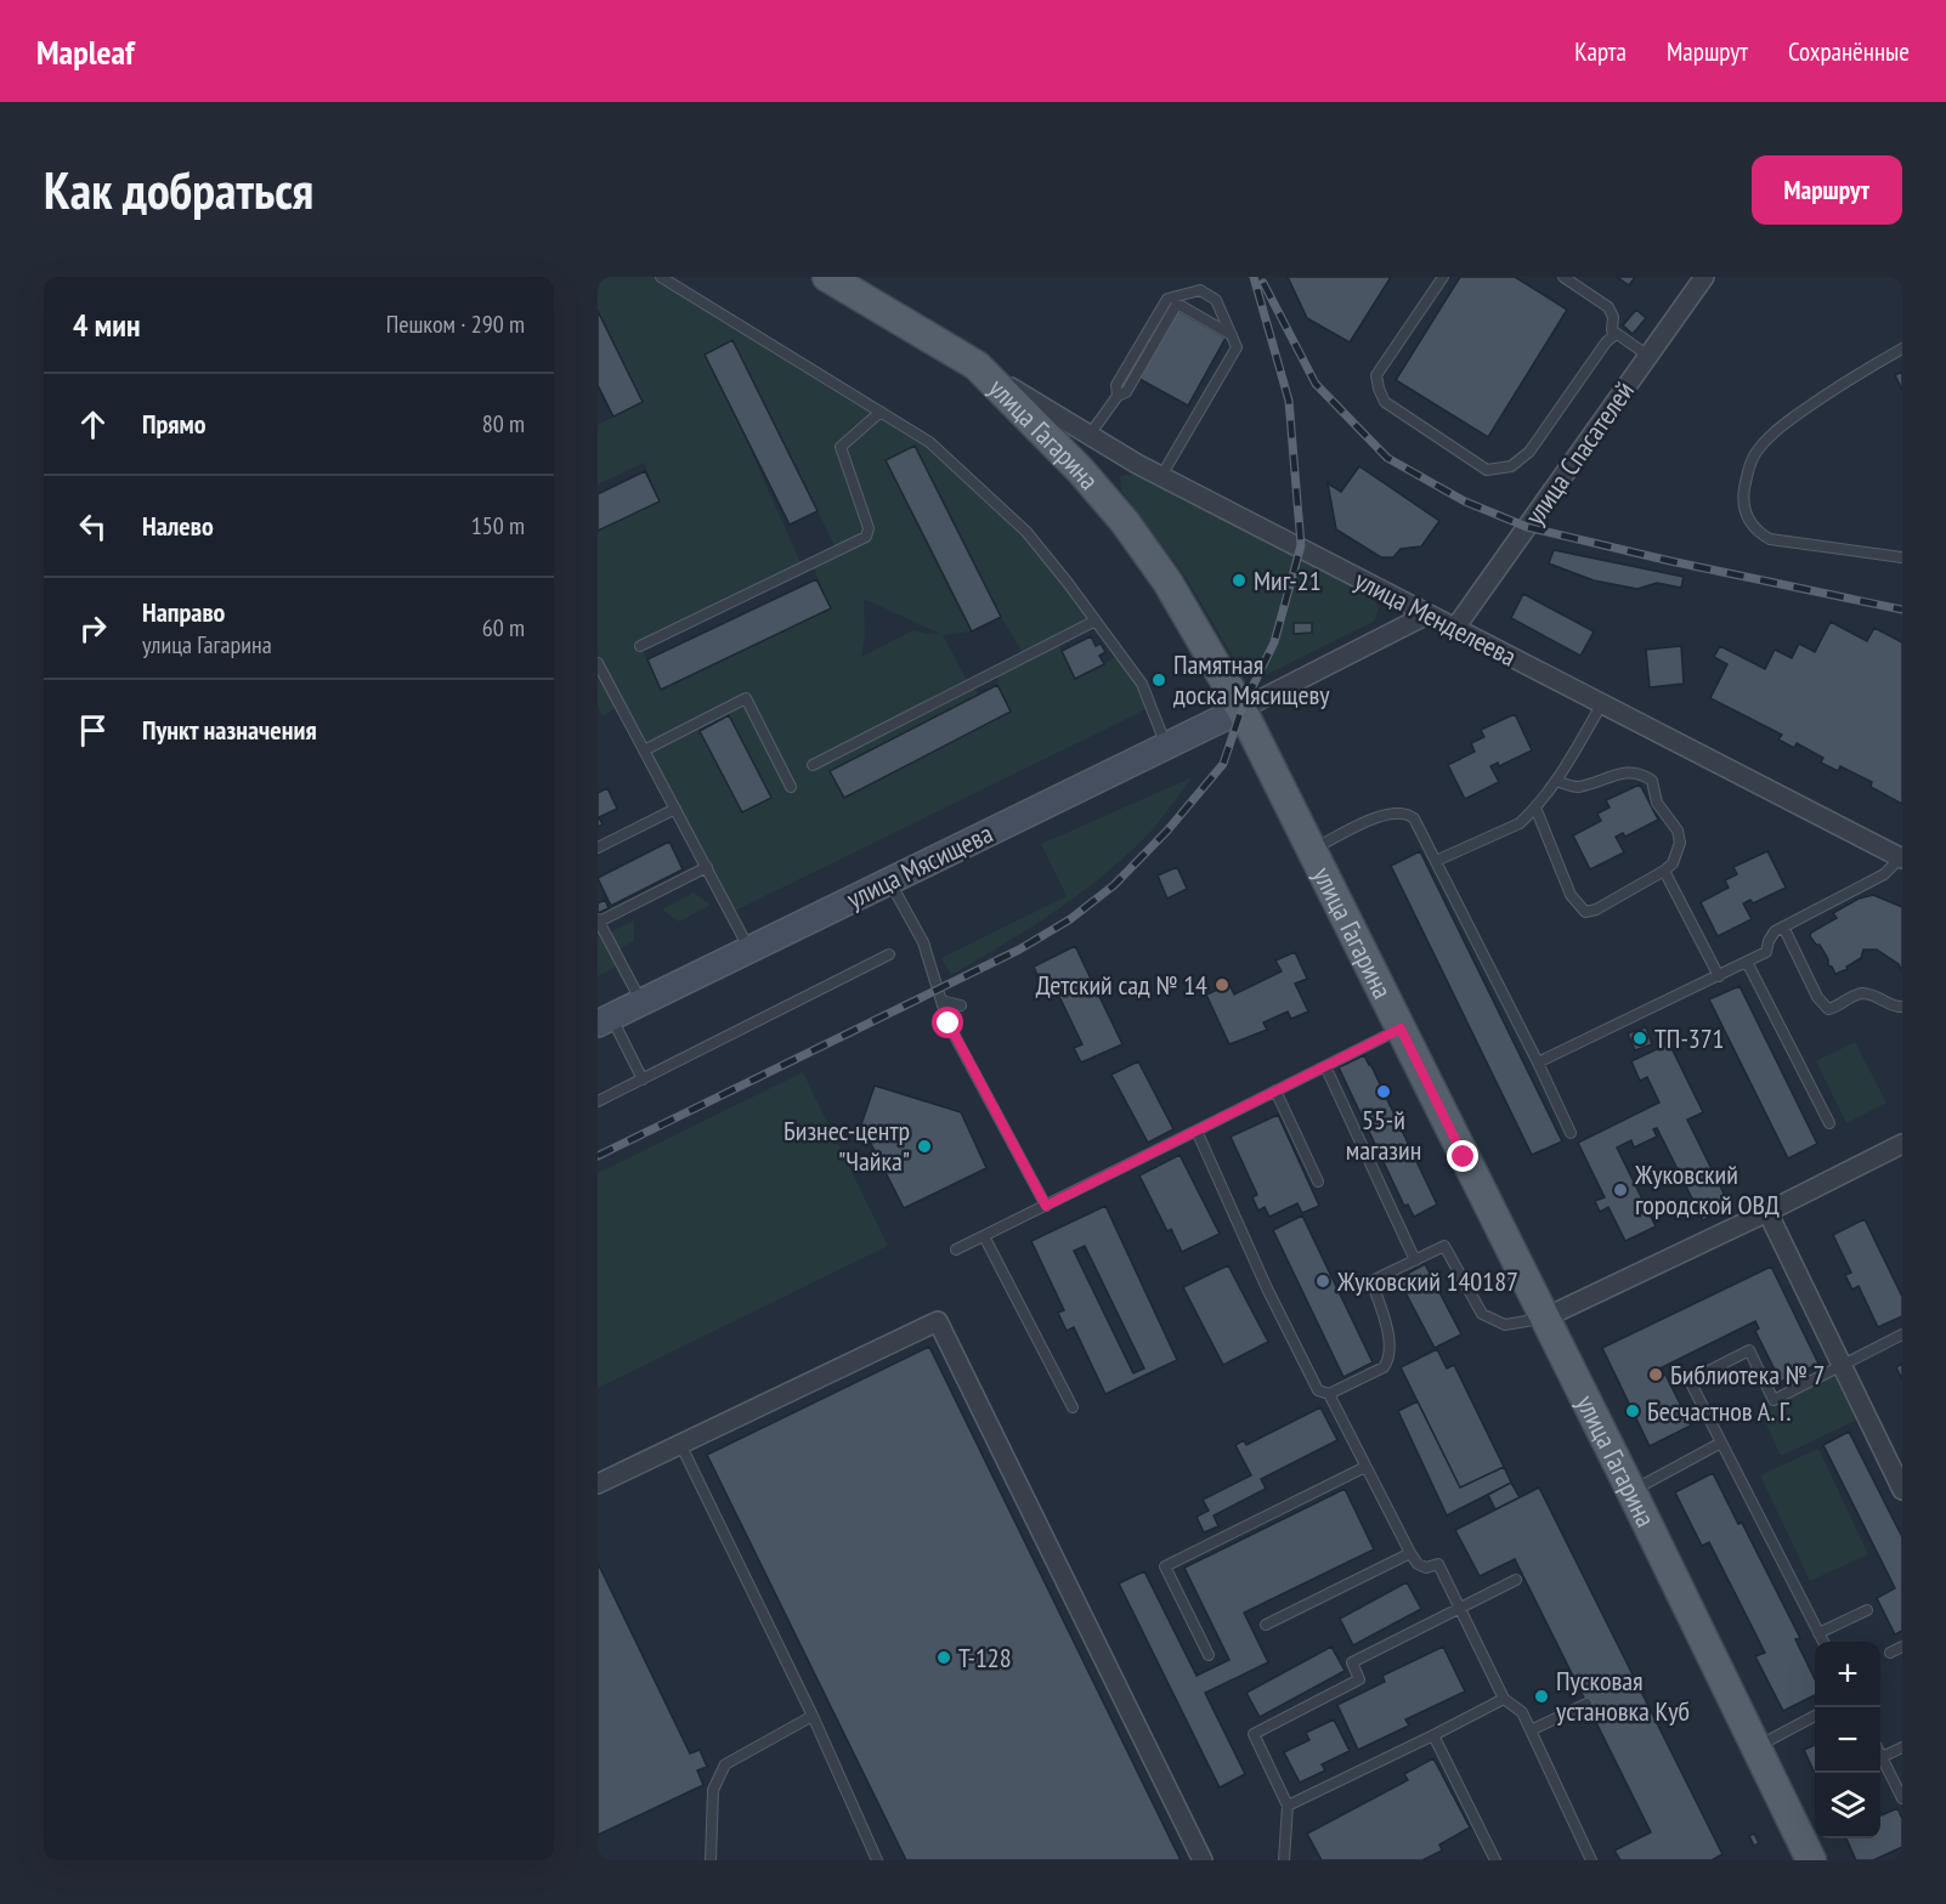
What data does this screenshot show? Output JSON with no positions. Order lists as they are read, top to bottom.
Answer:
{
  "streets": {
    "main road": ["улица Гагарина", "улица Мясищева"],
    "street": ["улица Спасателей", "улица Менделеева"]
  },
  "crossings": [
    ["улица Гагарина", "улица Менделеева"],
    ["улица Гагарина", "улица Мясищева"],
    ["улица Спасателей", "улица Менделеева"]
  ],
  "places": [
    "Миг-21",
    "Памятная доска Мясищеву",
    "Детский сад № 14",
    "ТП-371",
    "55-й магазин",
    "Бизнес-центр \"Чайка\"",
    "Жуковский городской ОВД",
    "Жуковский 140187",
    "Библиотека № 7",
    "Бесчастнов А. Г.",
    "Т-128",
    "Пусковая установка Куб"
  ],
  "page": {
    "header": "Mapleaf",
    "nav": ["Карта", "Маршрут", "Сохранённые"],
    "buttons": "Маршрут",
    "title": "Как добраться",
    "heading": ["4 мин", "Пешком · 290 m"],
    "list": [
      ["Прямо", "80 m"],
      ["Налево", "150 m"],
      ["Направо", "улица Гагарина", "60 m"],
      "Пункт назначения"
    ],
    "map_buttons": ["+", "−"]
  }
}
